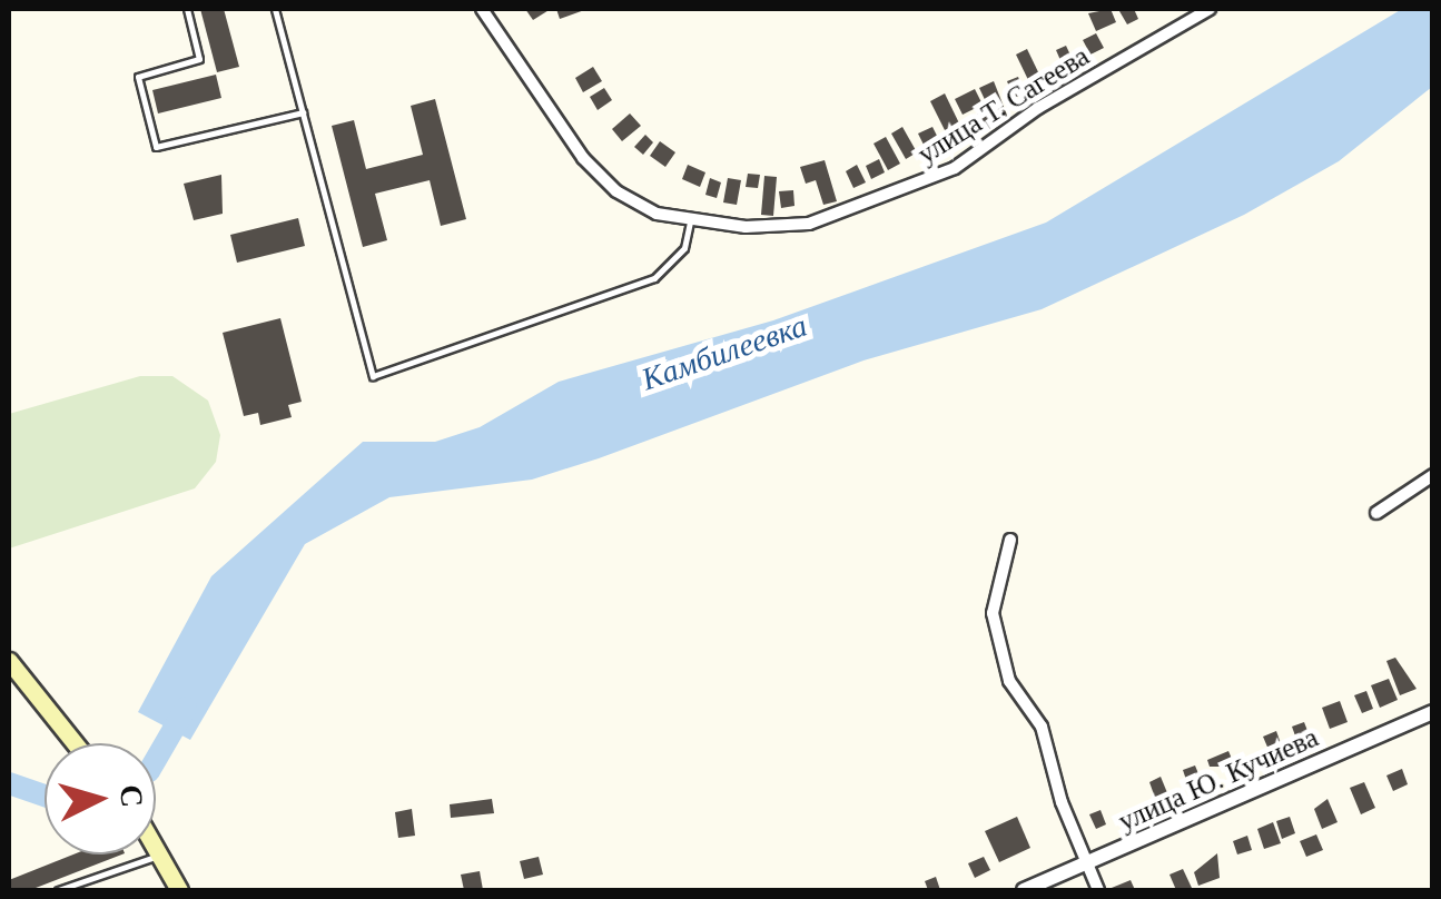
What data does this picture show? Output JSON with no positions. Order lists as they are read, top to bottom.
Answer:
{
  "streets": {
    "street": ["улица Т. Сагеева", "улица Ю. Кучиева"]
  },
  "water": ["Камбилеевка"],
  "north": "right"
}
